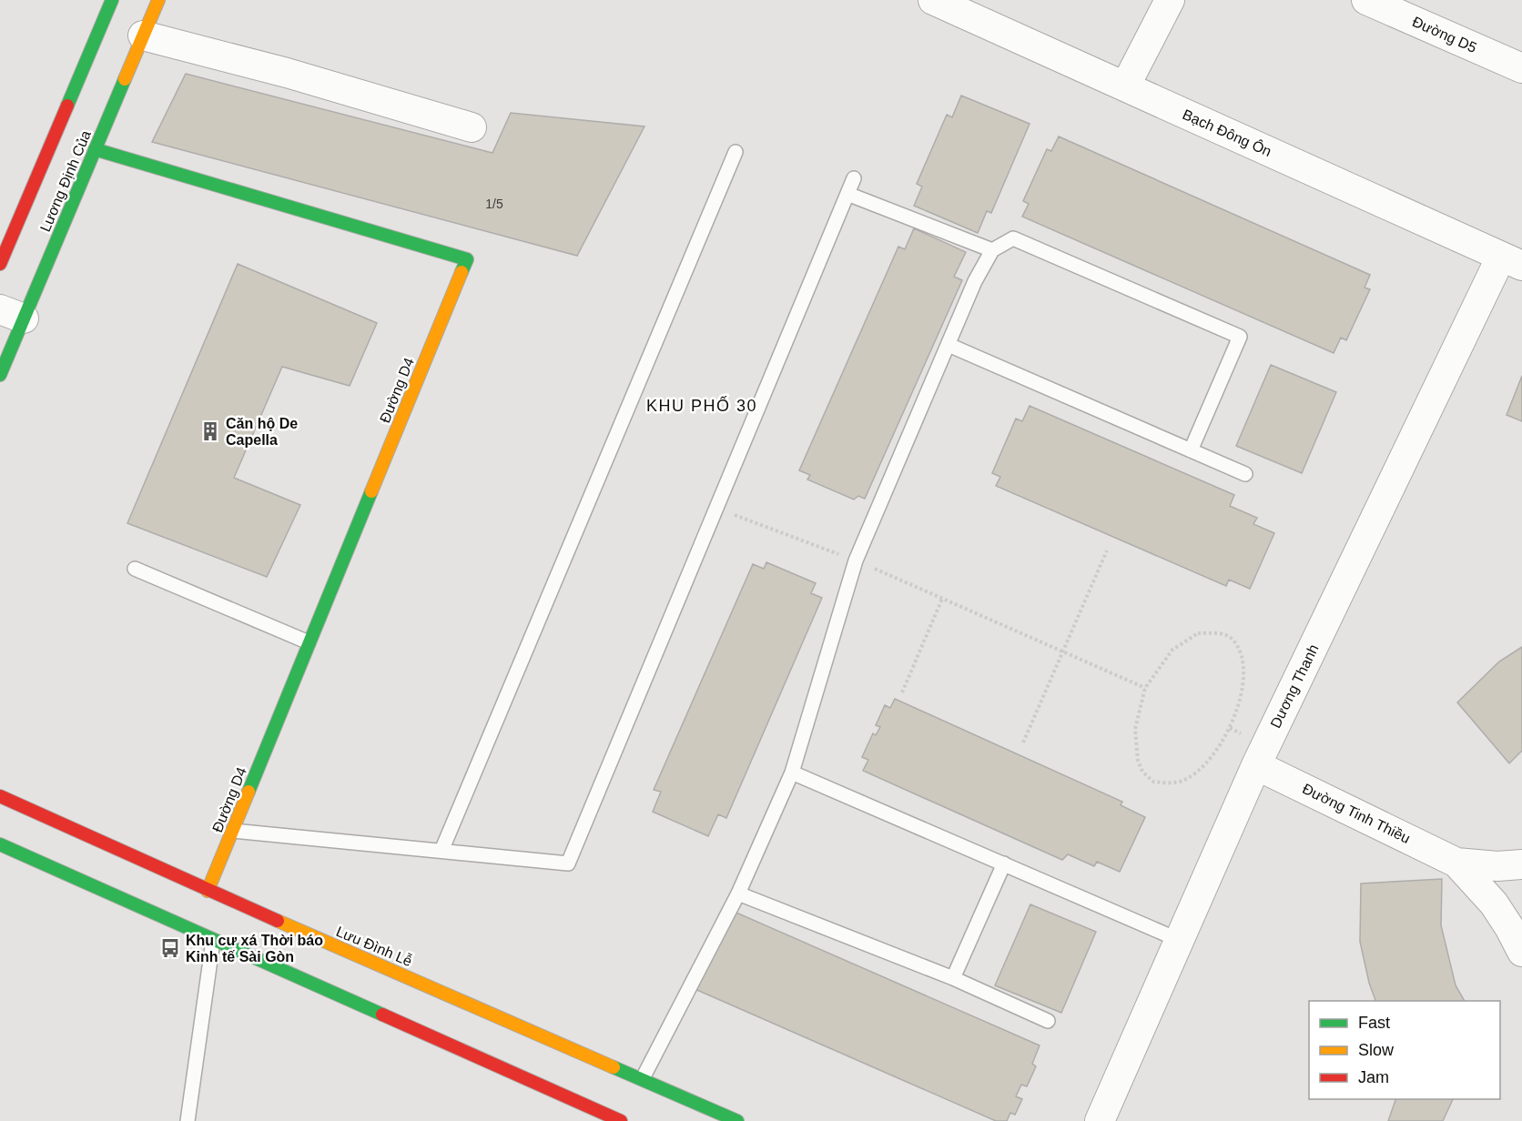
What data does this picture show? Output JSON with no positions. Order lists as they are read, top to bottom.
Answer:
{
  "streets": {
    "street": [
      "Đường D5",
      "Bạch Đông Ôn",
      "Lương Định Của",
      "Đường D4",
      "Dương Thanh",
      "Đường Tinh Thiều",
      "Lưu Đình Lễ"
    ]
  },
  "crossings": [
    ["Bạch Đông Ôn", "Dương Thanh"],
    ["Lương Định Của", "Đường D4"],
    ["Đường D4", "Lưu Đình Lễ"],
    ["Dương Thanh", "Đường Tinh Thiều"]
  ],
  "districts": ["KHU PHỐ 30"],
  "places": {
    "building": ["Căn hộ De Capella"],
    "bus stop": ["Khu cư xá Thời báo Kinh tế Sài Gòn"]
  },
  "house_numbers": ["1/5"],
  "legend": ["Fast", "Slow", "Jam"]
}
